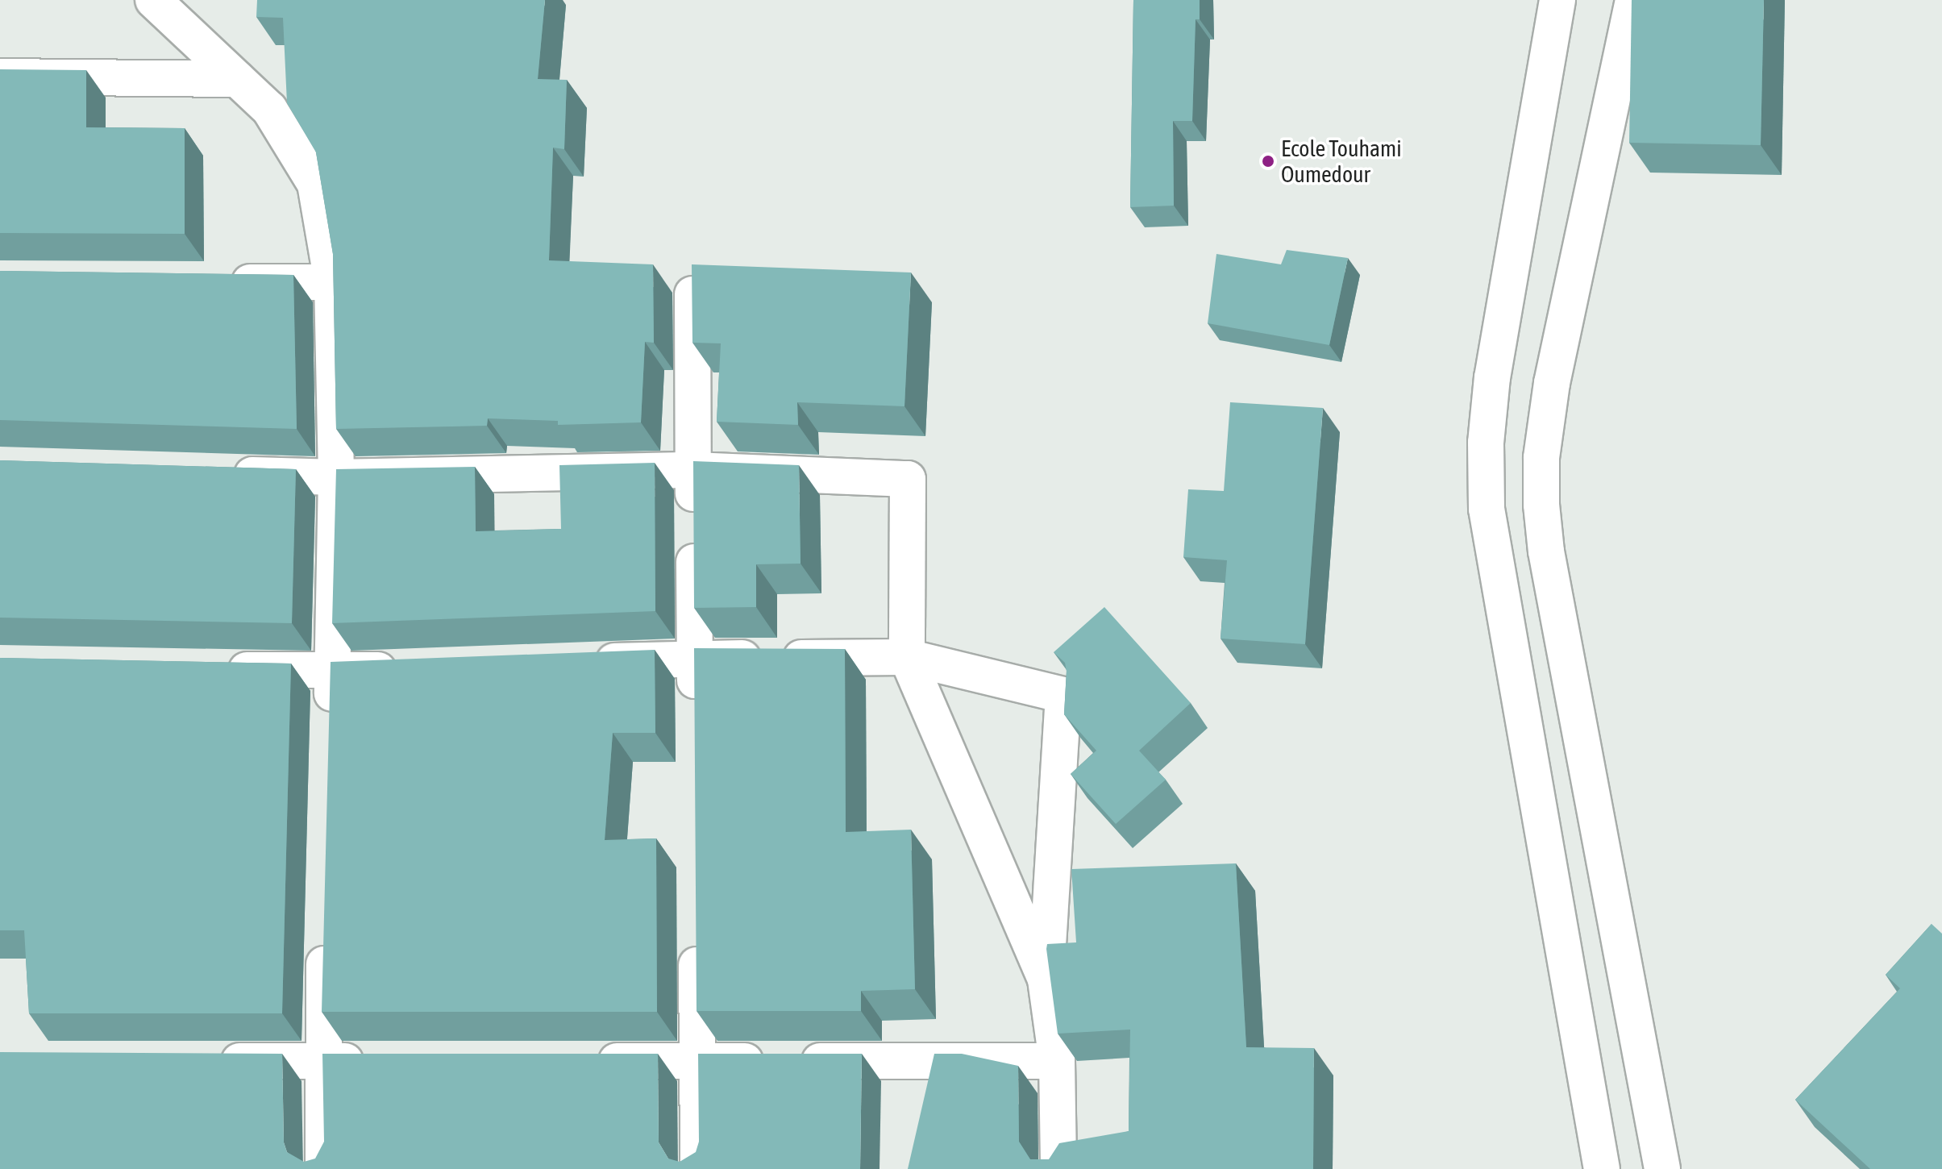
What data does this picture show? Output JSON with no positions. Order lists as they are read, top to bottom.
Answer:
{
  "places": ["Ecole Touhami Oumedour"]
}
